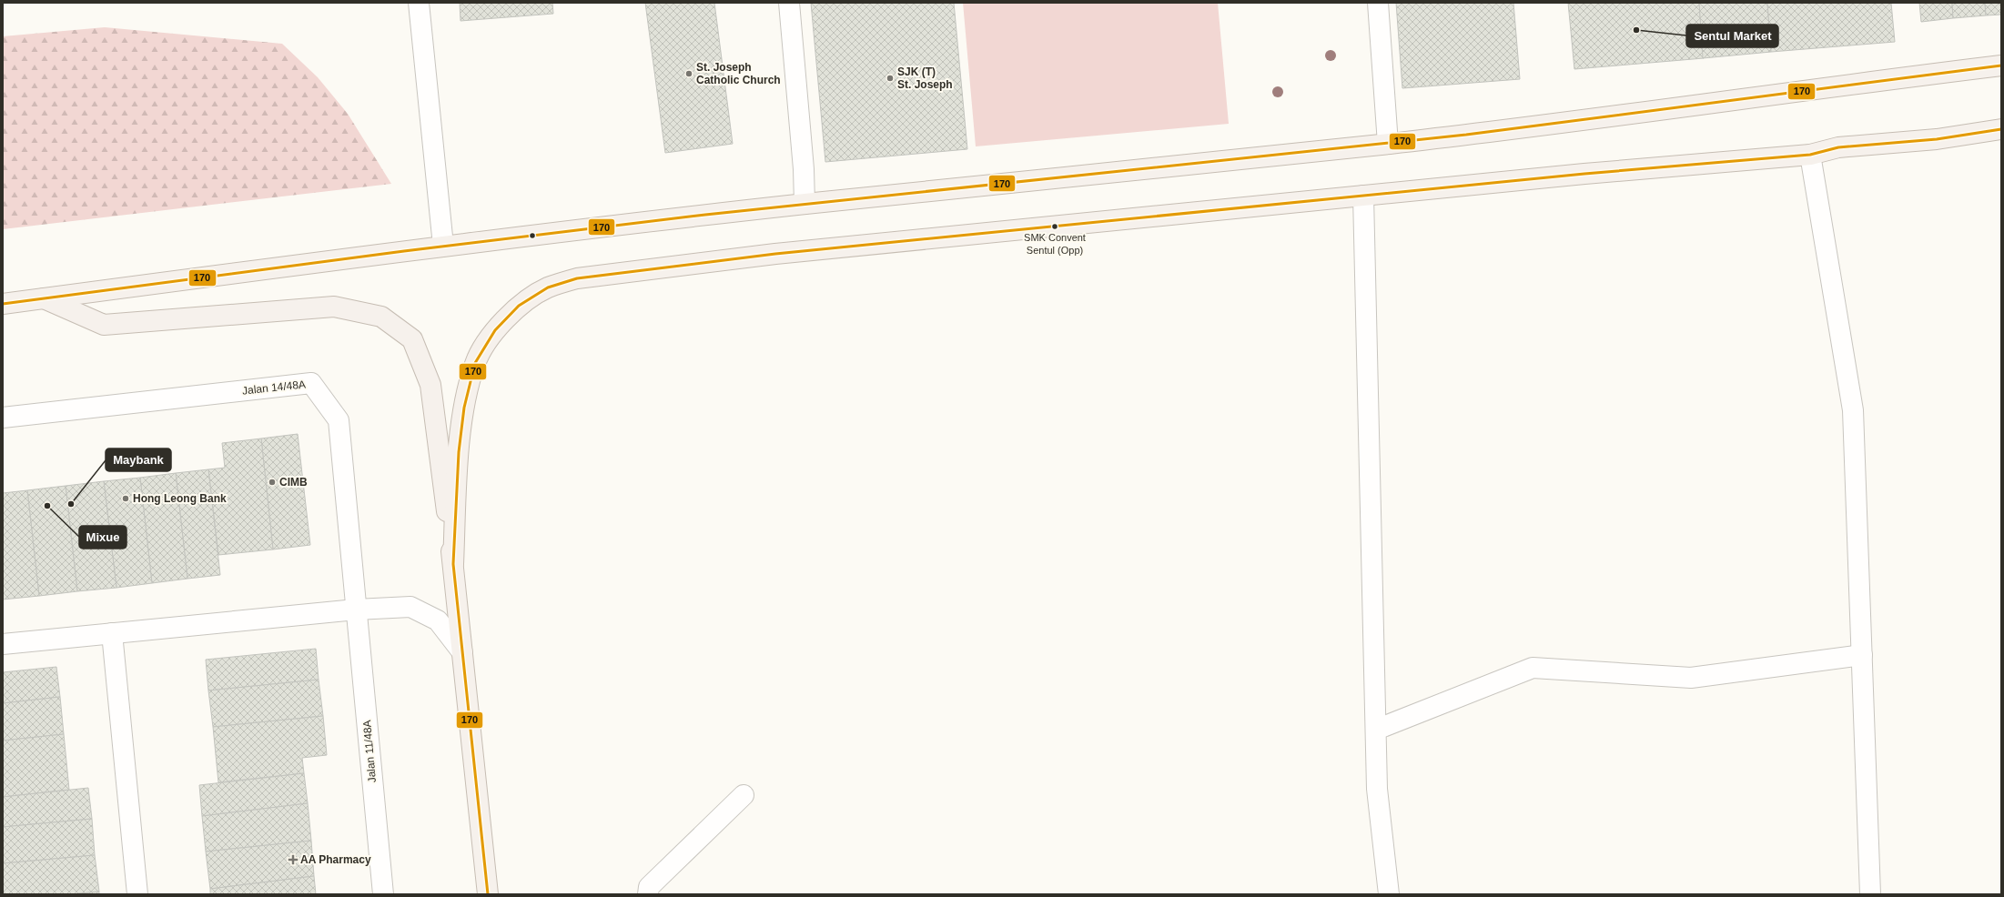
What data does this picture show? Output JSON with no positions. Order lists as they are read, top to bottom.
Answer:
{
  "streets": {
    "street": ["Jalan 14/48A", "Jalan 11/48A"]
  },
  "crossings": [
    ["Jalan 14/48A", "Jalan 11/48A"]
  ],
  "places": {
    "other": [
      "Sentul Market",
      "St. Joseph Catholic Church",
      "SJK (T) St. Joseph",
      "SMK Convent Sentul (Opp)",
      "CIMB",
      "Hong Leong Bank",
      "Maybank",
      "Mixue"
    ],
    "health": ["AA Pharmacy"]
  },
  "lines": ["transit line 170"]
}
